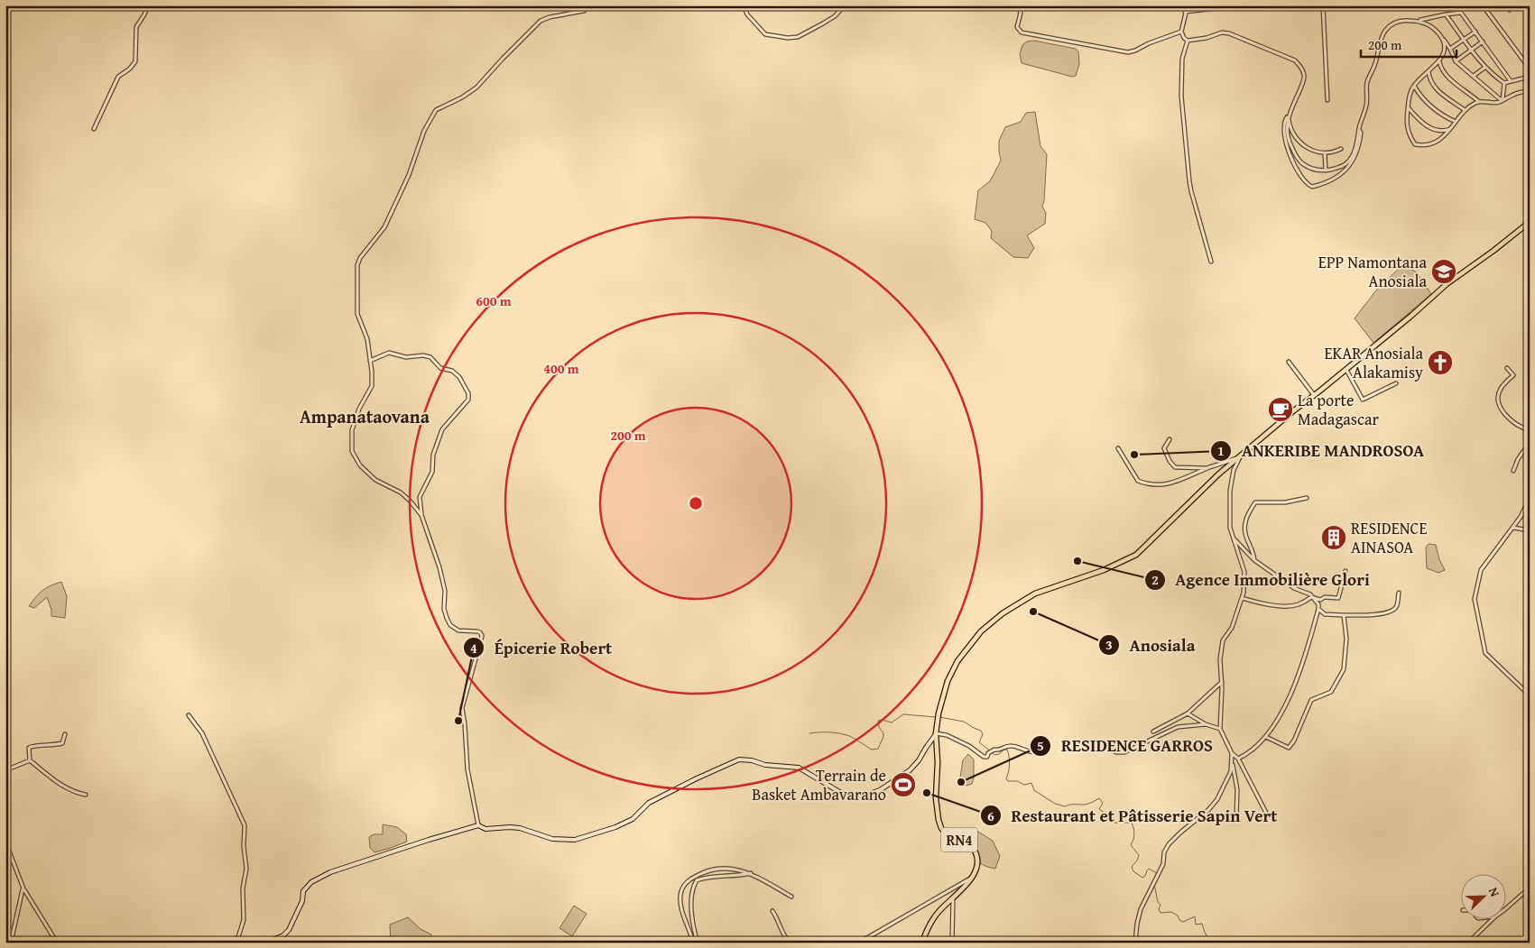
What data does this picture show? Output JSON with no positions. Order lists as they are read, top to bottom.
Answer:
{
  "streets": {
    "main road": ["RN4"]
  },
  "districts": ["Ampanataovana"],
  "places": {
    "school or university": ["EPP Namontana Anosiala"],
    "church": ["EKAR Anosiala Alakamisy"],
    "cafe": ["La porte Madagascar"],
    "other": [
      "ANKERIBE MANDROSOA",
      "Agence Immobilière Glori",
      "Anosiala",
      "Épicerie Robert",
      "RESIDENCE GARROS",
      "Restaurant et Pâtisserie Sapin Vert"
    ],
    "building": ["RESIDENCE AINASOA"],
    "sports": ["Terrain de Basket Ambavarano"]
  },
  "scale_bar": "200 m",
  "north": "top right",
  "rings": ["600 m", "400 m", "200 m"]
}
